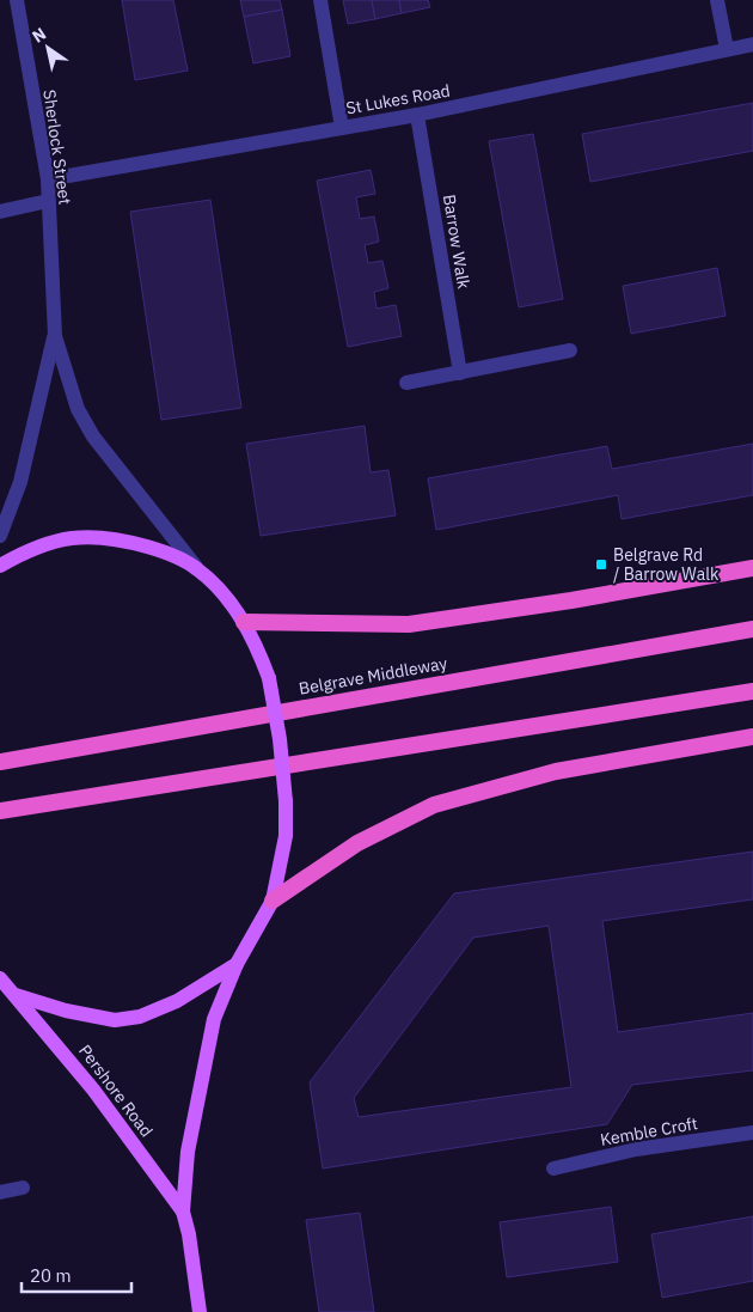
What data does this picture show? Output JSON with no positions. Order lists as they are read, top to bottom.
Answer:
{
  "streets": {
    "highway": ["Belgrave Middleway"],
    "main road": ["Pershore Road"],
    "street": [
      "St Lukes Road",
      "Sherlock Street",
      "Barrow Walk",
      "Kemble Croft"
    ]
  },
  "crossings": [
    ["St Lukes Road", "Sherlock Street"],
    ["St Lukes Road", "Barrow Walk"],
    ["Sherlock Street", "Pershore Road"]
  ],
  "places": {
    "transit": ["Belgrave Rd / Barrow Walk"]
  },
  "scale_bar": "20 m",
  "north": "top left"
}
